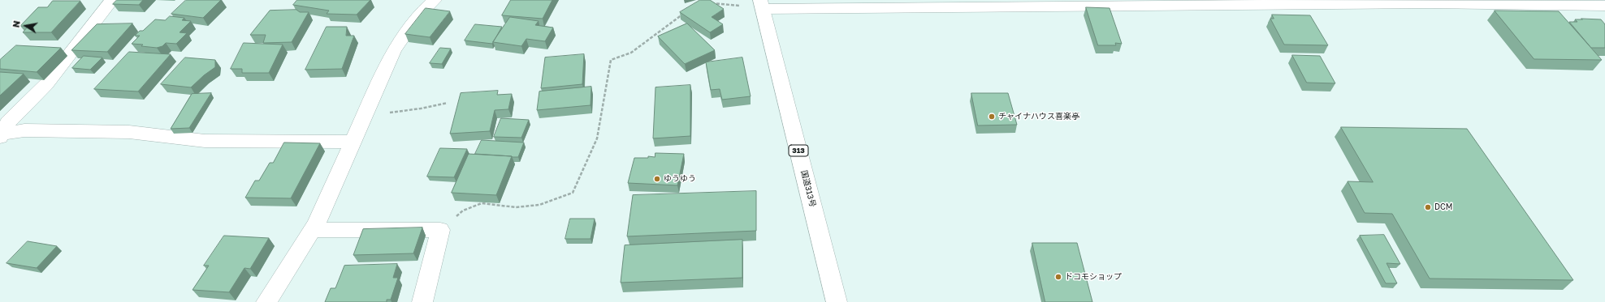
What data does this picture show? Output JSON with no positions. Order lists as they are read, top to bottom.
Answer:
{
  "streets": {
    "main road": ["313", "国道313号"]
  },
  "places": [
    "チャイナハウス喜楽亭",
    "ゆうゆう",
    "DCM",
    "ドコモショップ"
  ],
  "north": "left"
}
